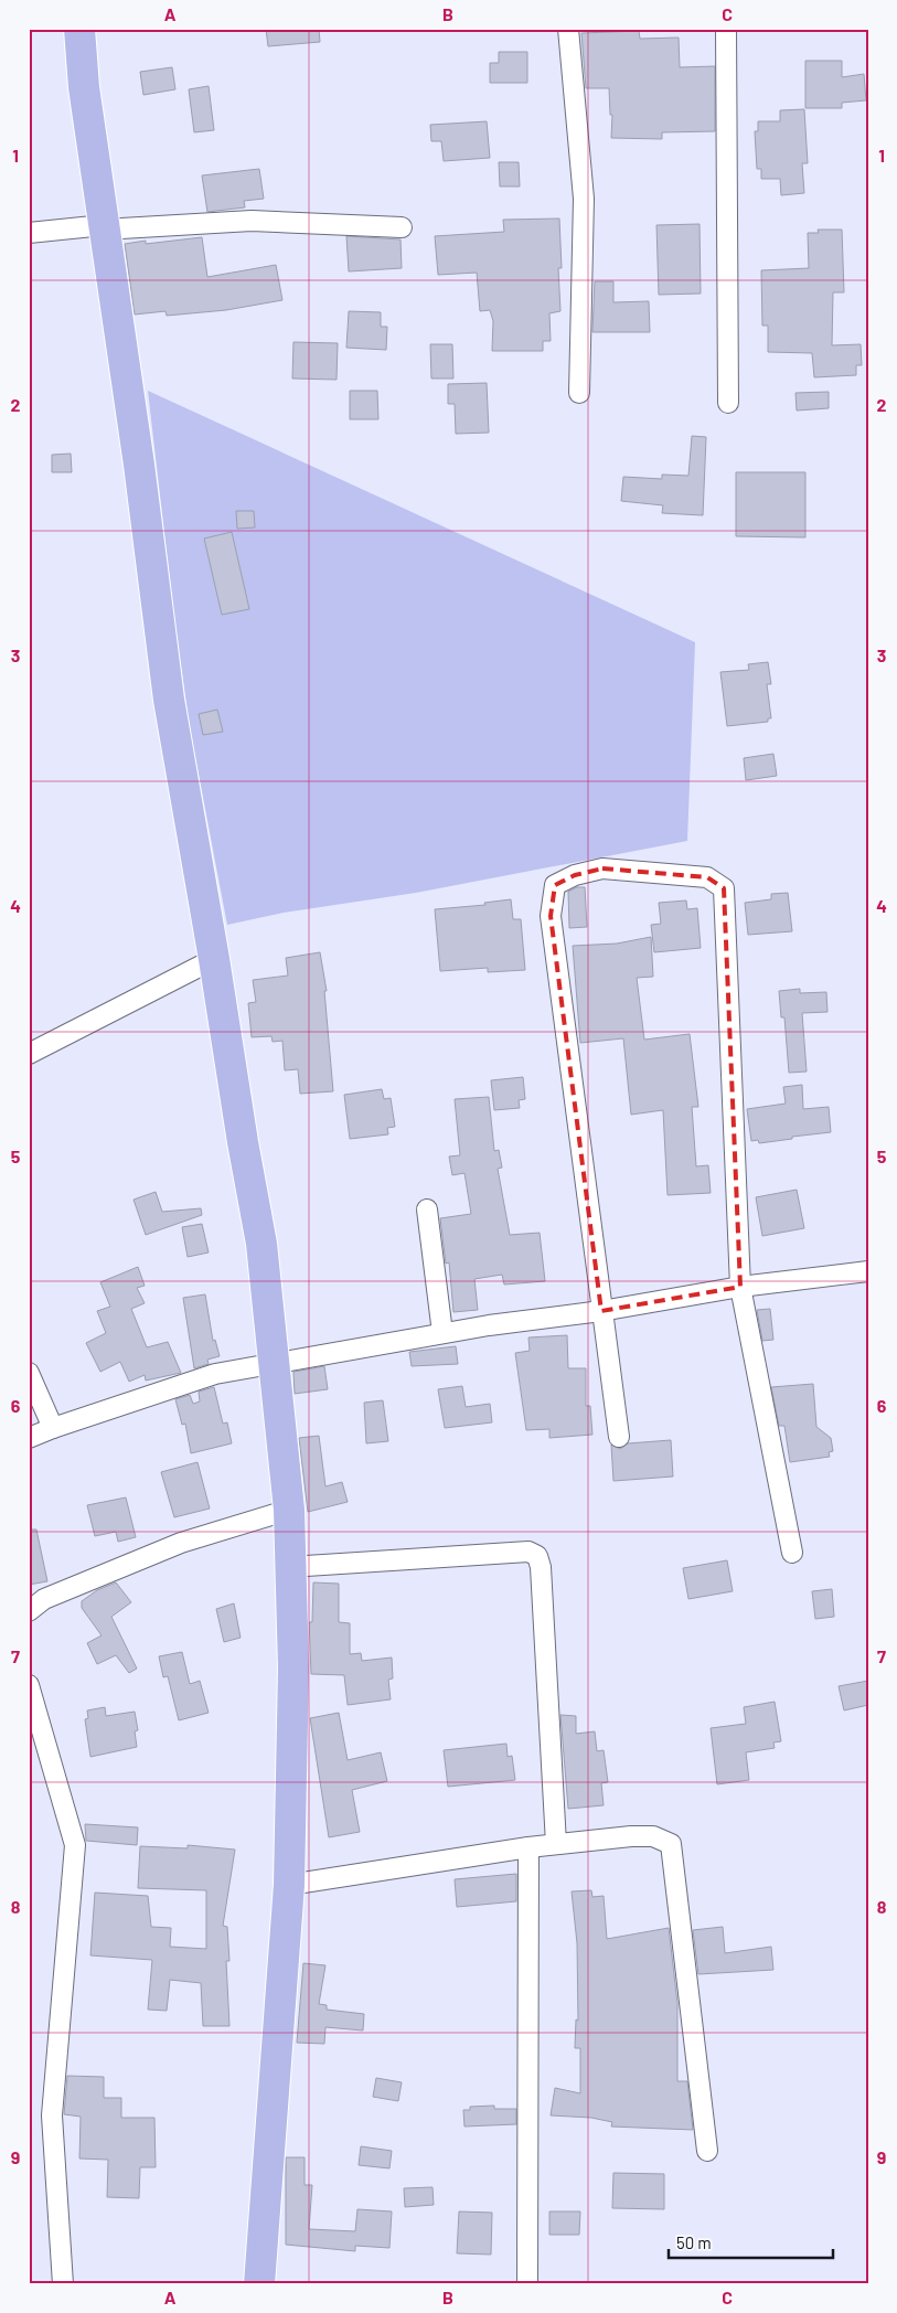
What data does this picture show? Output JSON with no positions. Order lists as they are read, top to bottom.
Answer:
{
  "scale_bar": "50 m",
  "grid": {
    "columns": ["A", "B", "C"],
    "rows": [
      "1",
      "2",
      "3",
      "4",
      "5",
      "6",
      "7",
      "8",
      "9"
    ]
  }
}
